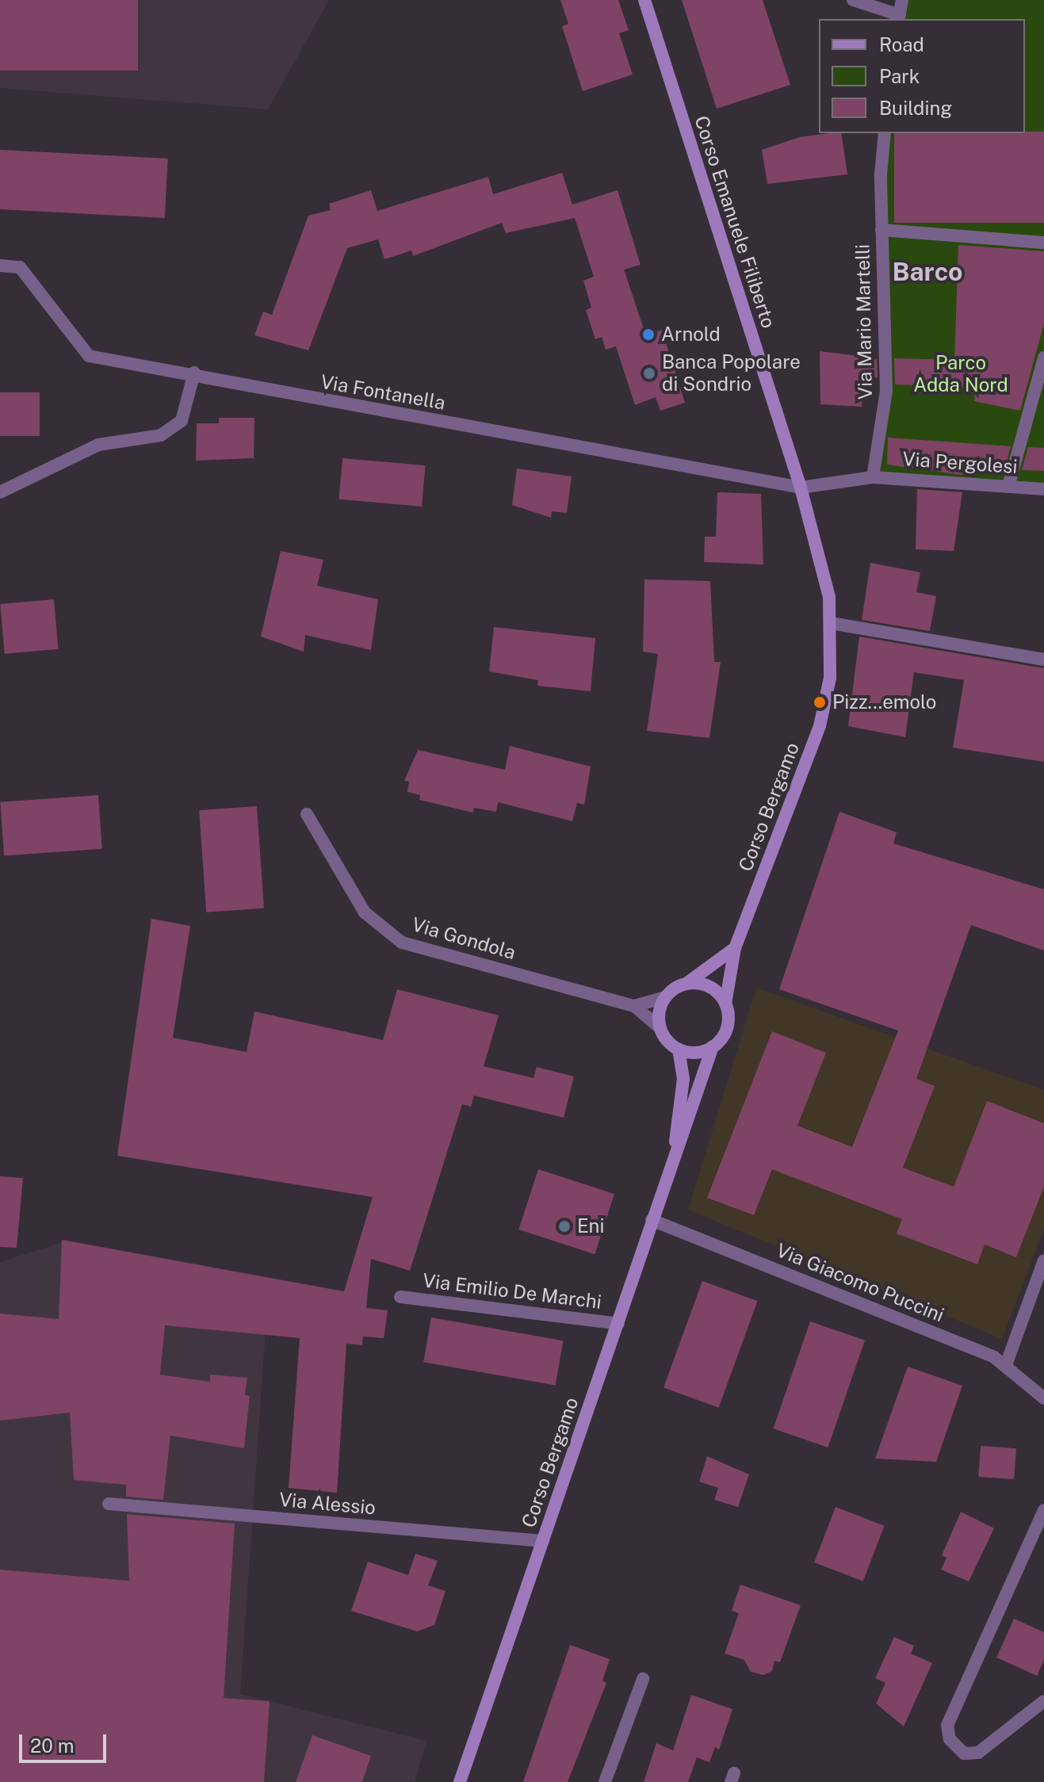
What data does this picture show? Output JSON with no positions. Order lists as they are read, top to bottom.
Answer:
{
  "streets": {
    "main road": ["Corso Emanuele Filiberto", "Corso Bergamo"],
    "street": [
      "Via Mario Martelli",
      "Via Fontanella",
      "Via Pergolesi",
      "Via Gondola",
      "Via Giacomo Puccini",
      "Via Emilio De Marchi",
      "Via Alessio"
    ]
  },
  "crossings": [
    ["Corso Emanuele Filiberto", "Via Fontanella"],
    ["Corso Emanuele Filiberto", "Corso Bergamo"],
    ["Via Mario Martelli", "Via Pergolesi"],
    ["Corso Bergamo", "Via Gondola"],
    ["Corso Bergamo", "Via Giacomo Puccini"],
    ["Corso Bergamo", "Via Emilio De Marchi"],
    ["Corso Bergamo", "Via Alessio"]
  ],
  "districts": ["Barco"],
  "parks": ["Parco Adda Nord"],
  "places": [
    "Arnold",
    "Banca Popolare di Sondrio",
    "Pizz...emolo",
    "Eni"
  ],
  "legend": ["Road", "Park", "Building"],
  "scale_bar": "20 m"
}
